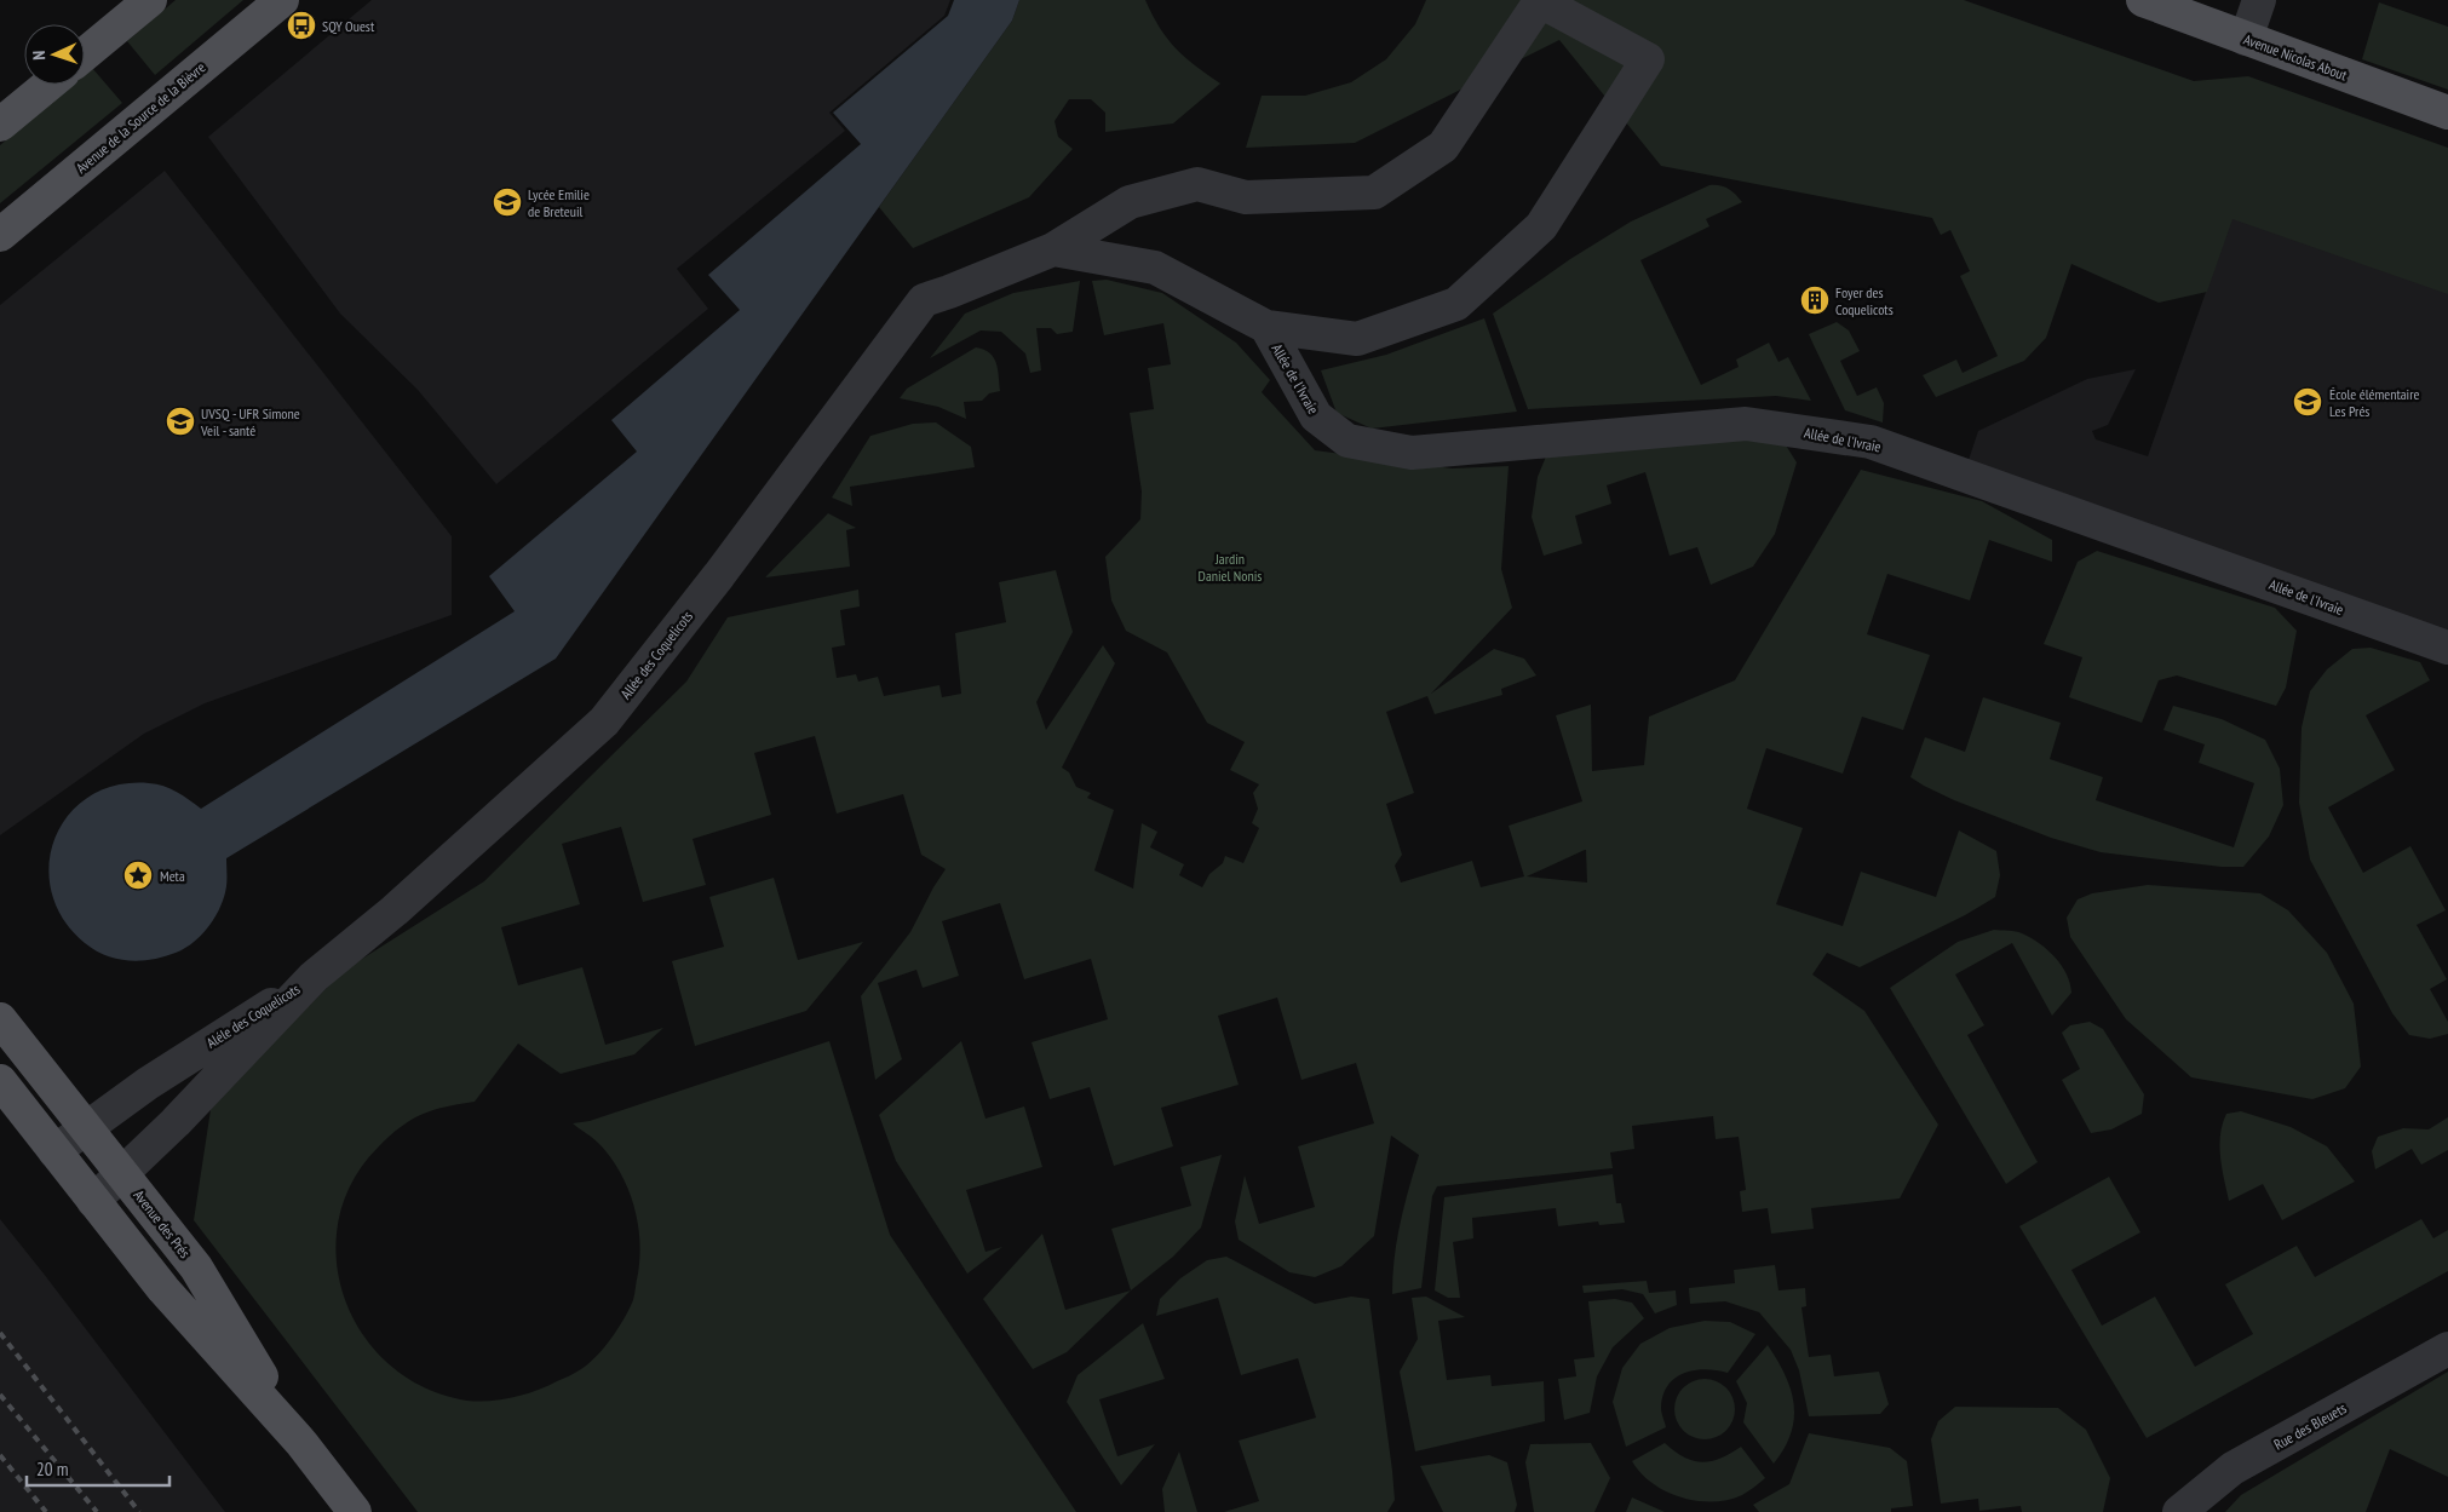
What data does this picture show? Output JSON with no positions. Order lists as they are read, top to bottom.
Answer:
{
  "streets": {
    "main road": ["Avenue Nicolas About", "Avenue de la Source de la Bièvre", "Avenue des Prés"],
    "street": [
      "Allée de l'Ivraie",
      "Allée des Coquelicots",
      "Aléle des Coquelicots",
      "Rue des Bleuets"
    ]
  },
  "crossings": [
    ["Allée de l'Ivraie", "Allée des Coquelicots"],
    ["Allée des Coquelicots", "Aléle des Coquelicots"],
    ["Aléle des Coquelicots", "Avenue des Prés"]
  ],
  "parks": ["Jardin Daniel Nonis"],
  "places": {
    "bus stop": ["SQY Ouest"],
    "school or university": ["Lycée Emilie de Breteuil", "École élémentaire Les Prés", "UVSQ - UFR Simone Veil - santé"],
    "building": ["Foyer des Coquelicots"],
    "place": ["Meta"]
  },
  "scale_bar": "20 m",
  "north": "left"
}
